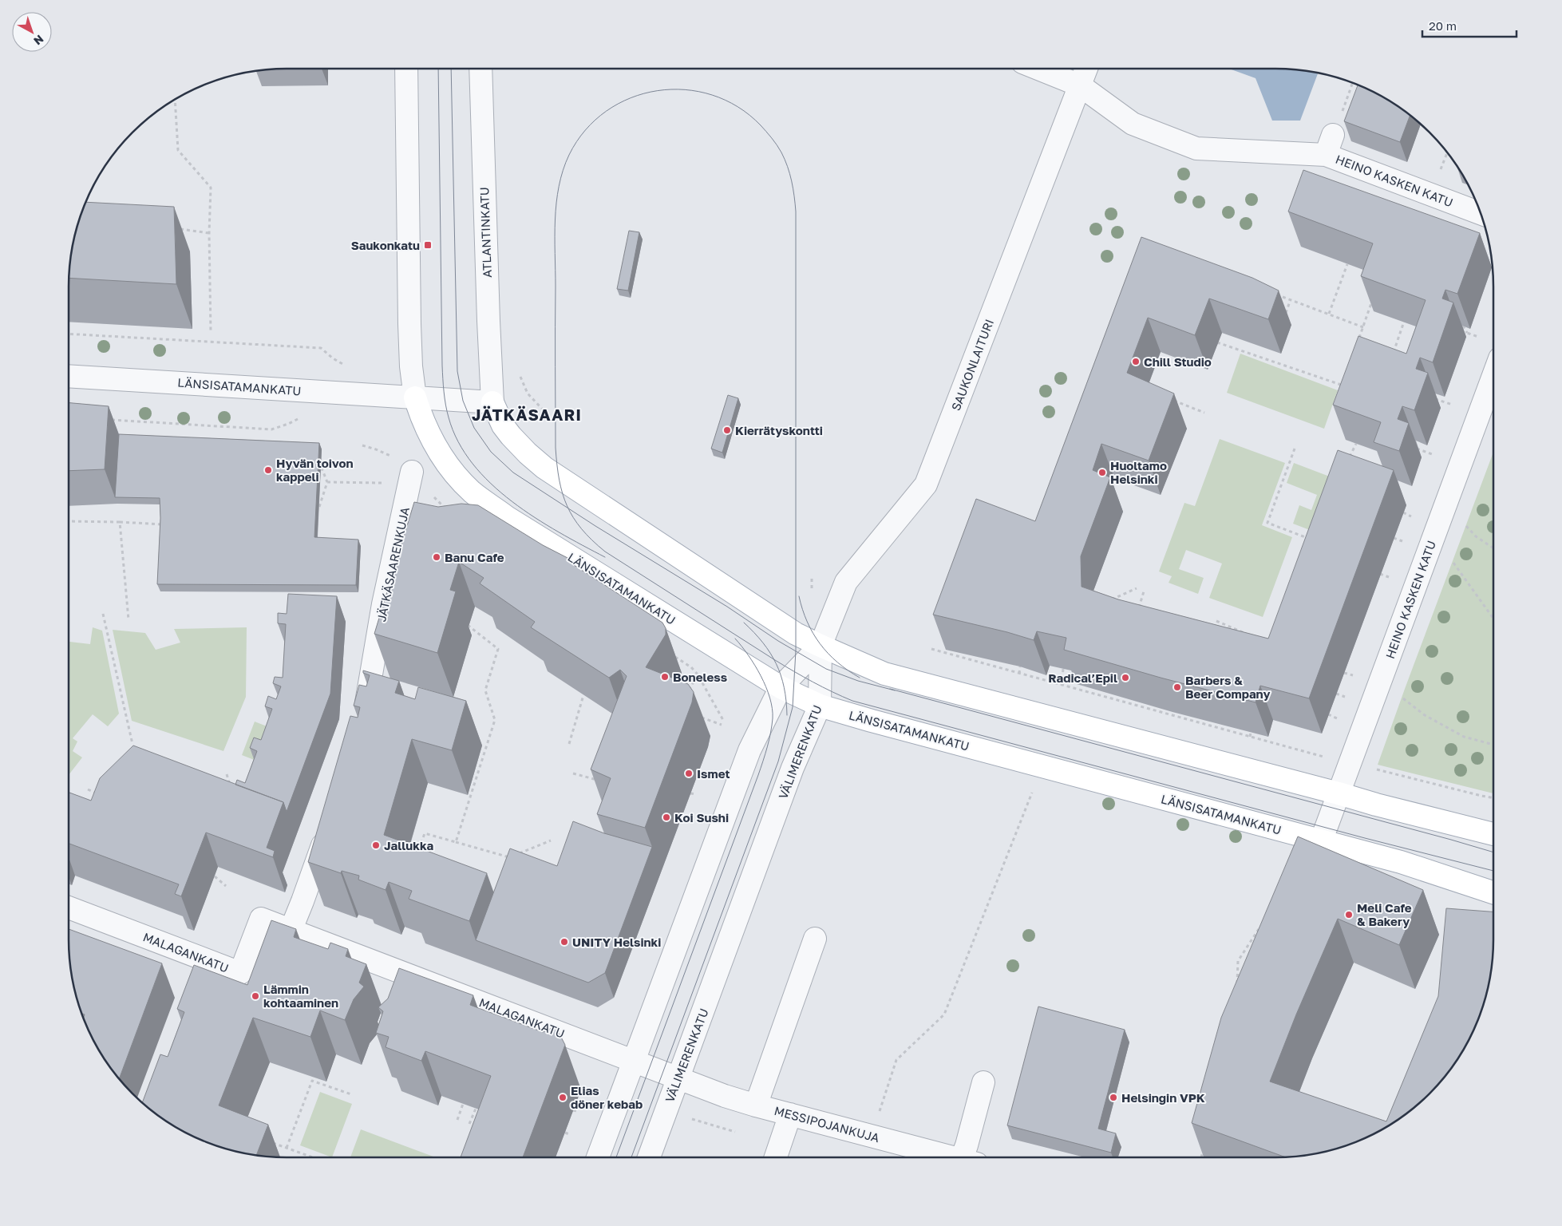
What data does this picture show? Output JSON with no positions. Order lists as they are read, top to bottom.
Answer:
{
  "streets": {
    "main road": ["LÄNSISATAMANKATU"],
    "street": [
      "HEINO KASKEN KATU",
      "ATLANTINKATU",
      "SAUKONLAITURI",
      "JÄTKÄSAARENKUJA",
      "VÄLIMERENKATU",
      "MALAGANKATU",
      "MESSIPOJANKUJA"
    ]
  },
  "crossings": [
    ["HEINO KASKEN KATU", "SAUKONLAITURI"],
    ["HEINO KASKEN KATU", "LÄNSISATAMANKATU"],
    ["ATLANTINKATU", "LÄNSISATAMANKATU"],
    ["SAUKONLAITURI", "VÄLIMERENKATU"],
    ["LÄNSISATAMANKATU", "VÄLIMERENKATU"],
    ["VÄLIMERENKATU", "MALAGANKATU"],
    ["VÄLIMERENKATU", "MESSIPOJANKUJA"],
    ["MALAGANKATU", "MESSIPOJANKUJA"]
  ],
  "districts": ["JÄTKÄSAARI"],
  "places": {
    "transit": ["Saukonkatu"],
    "other": [
      "Chill Studio",
      "Kierrätyskontti",
      "Hyvän toivon kappeli",
      "Huoltamo Helsinki",
      "Banu Cafe",
      "Boneless",
      "Radical’Epil",
      "Barbers & Beer Company",
      "Ismet",
      "Koi Sushi",
      "Jallukka",
      "Meli Cafe & Bakery",
      "UNITY Helsinki",
      "Lämmin kohtaaminen",
      "Elias döner kebab",
      "Helsingin VPK"
    ]
  },
  "scale_bar": "20 m",
  "north": "bottom right"
}
